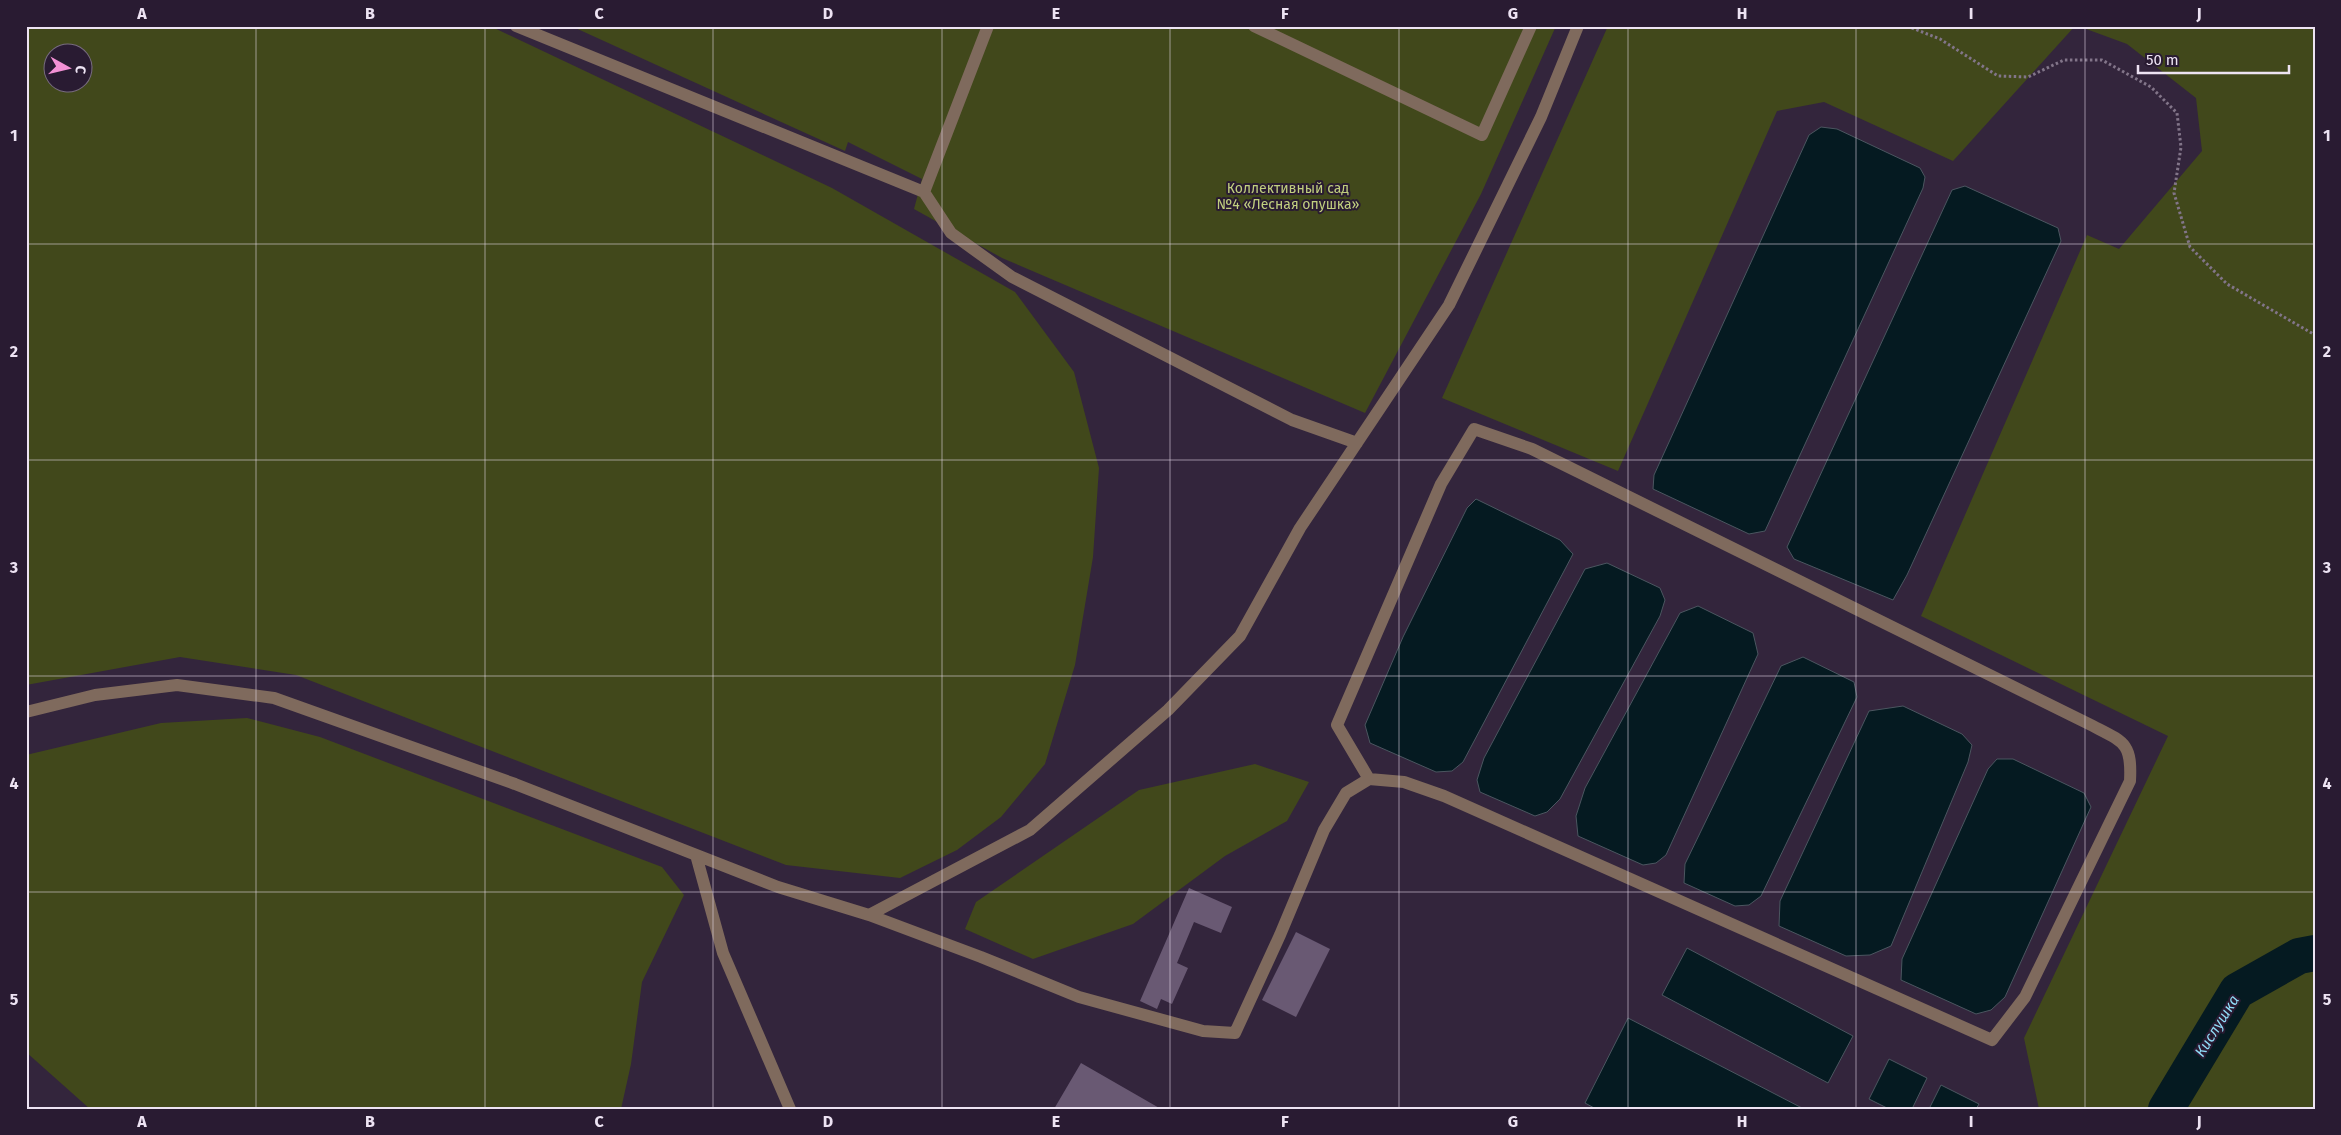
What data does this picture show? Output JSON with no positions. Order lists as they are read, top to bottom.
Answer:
{
  "water": ["Кислушка"],
  "parks": ["Коллективный сад №4 «Лесная опушка»"],
  "scale_bar": "50 m",
  "north": "right",
  "grid": {
    "columns": [
      "A",
      "B",
      "C",
      "D",
      "E",
      "F",
      "G",
      "H",
      "I",
      "J"
    ],
    "rows": [
      "1",
      "2",
      "3",
      "4",
      "5"
    ]
  }
}
